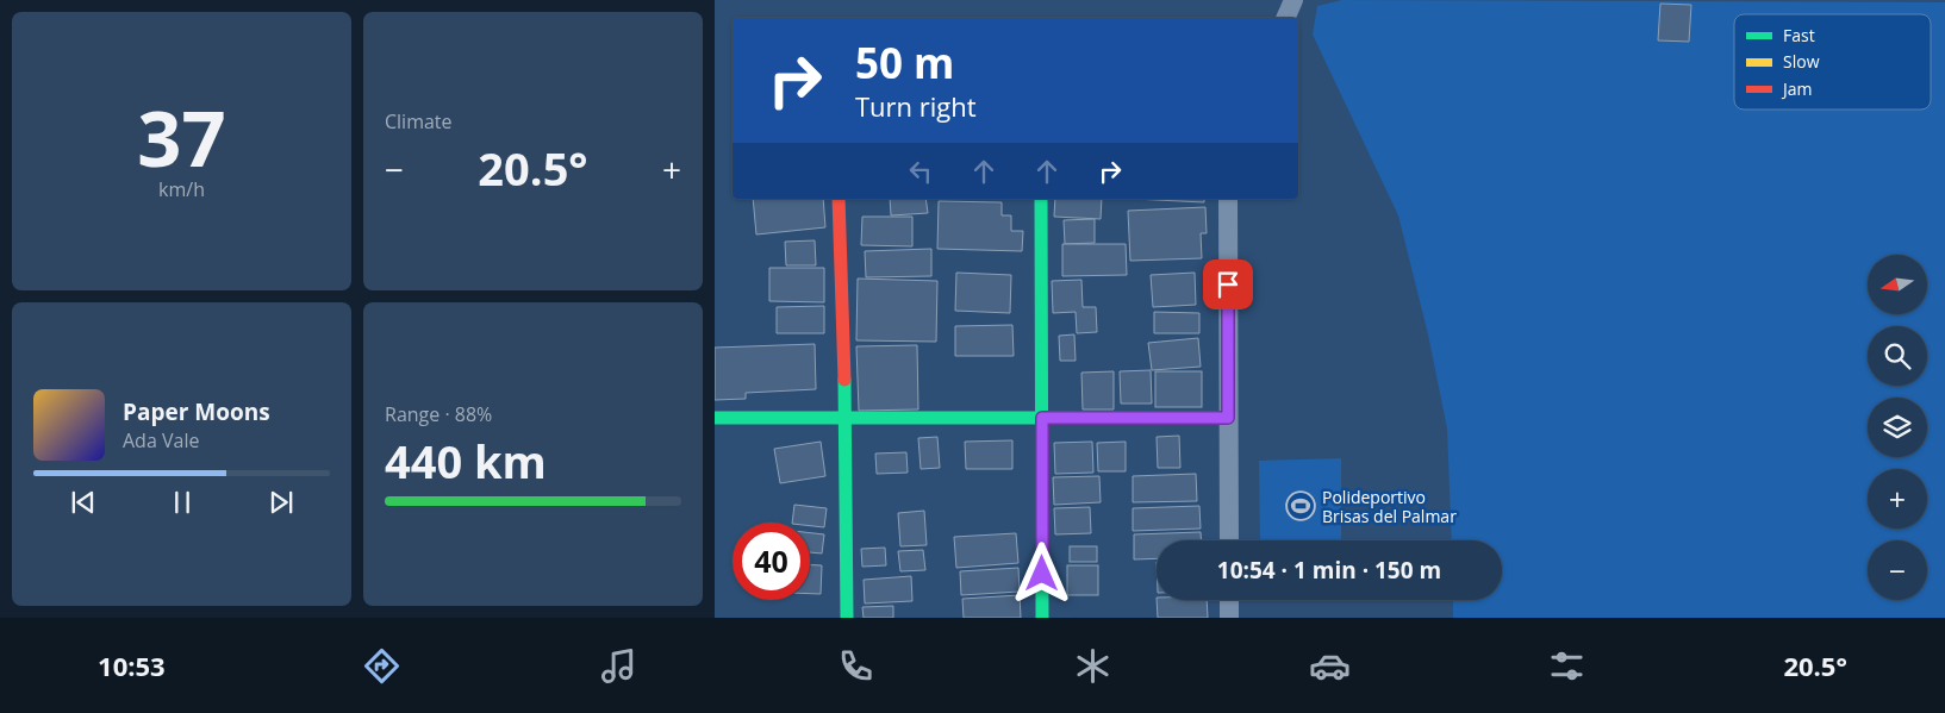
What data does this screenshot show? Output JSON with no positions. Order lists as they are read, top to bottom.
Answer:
{
  "places": {
    "sports": ["Polideportivo Brisas del Palmar"]
  },
  "legend": ["Fast", "Slow", "Jam"],
  "north": "left",
  "page": {
    "tile": [
      ["37", "km/h"],
      "Climate",
      ["Range · 88%", "440 km"]
    ],
    "turn": ["50 m", "Turn right"],
    "heat": ["−", "20.5°", "+"],
    "map_buttons": ["+", "−"],
    "song": ["Paper Moons", "Ada Vale"],
    "limit": "40",
    "trip": "10:54 · 1 min · 150 m",
    "tabs": ["10:53", "20.5°"]
  }
}
